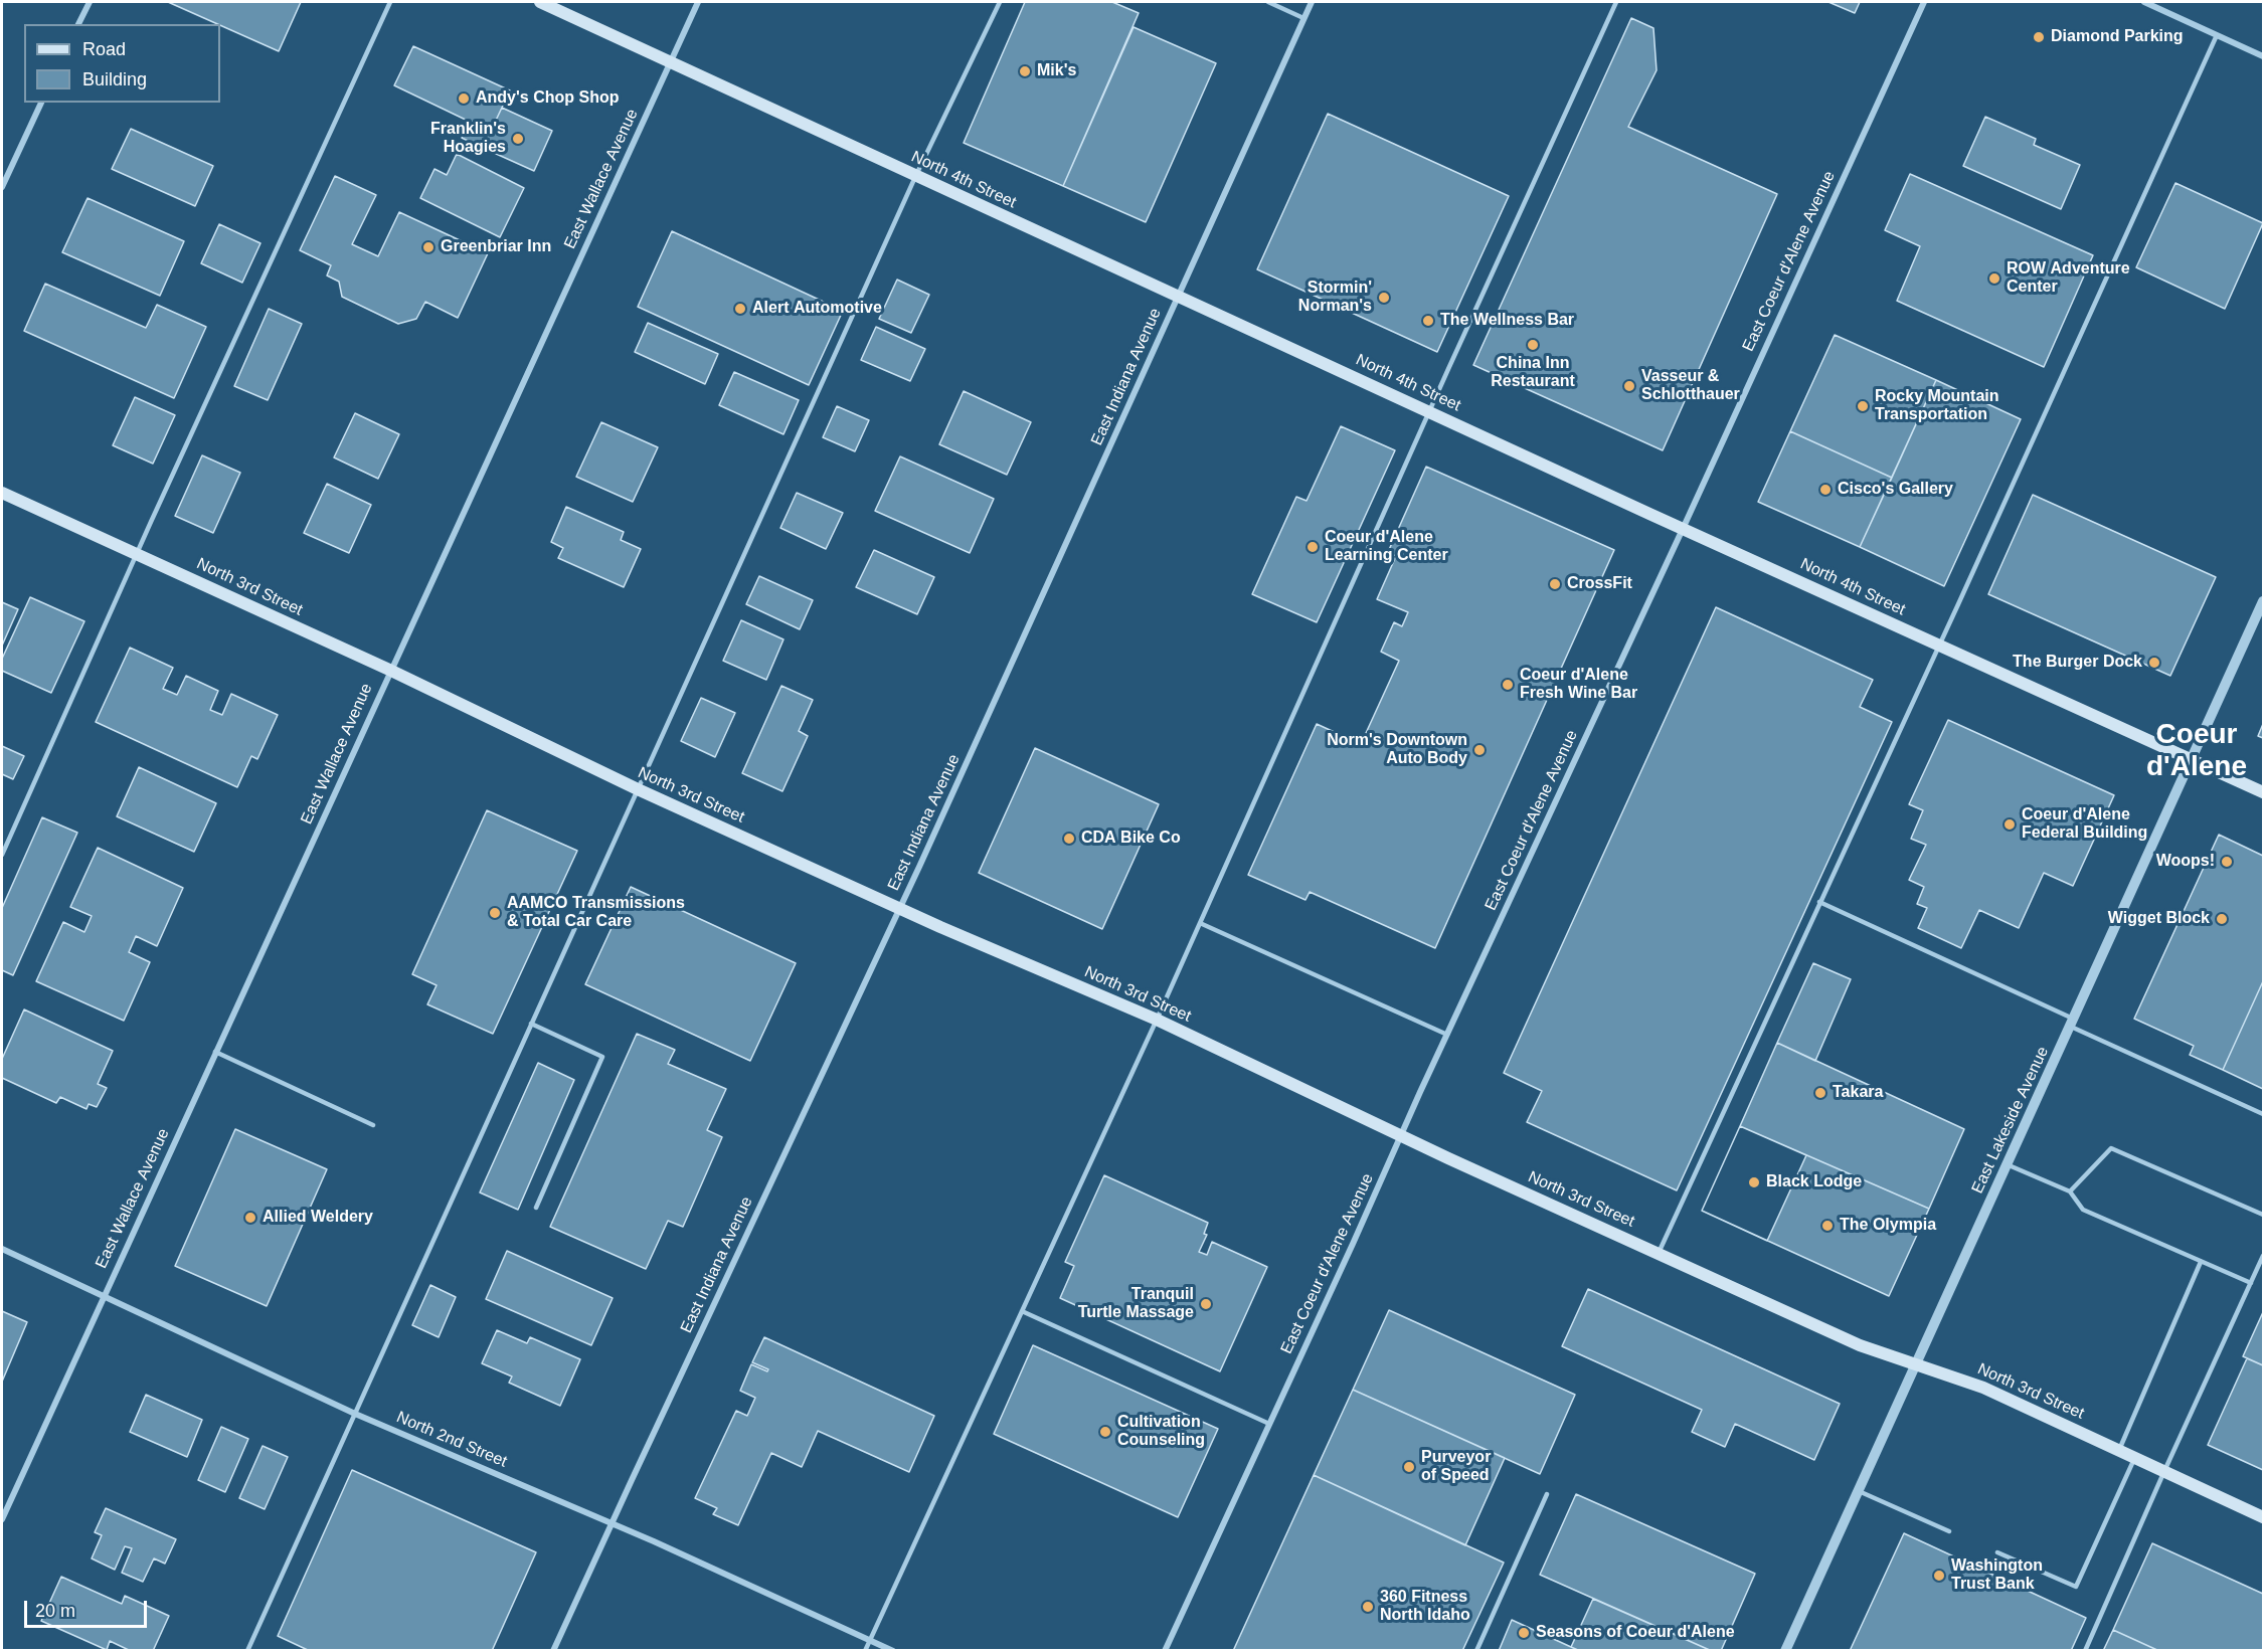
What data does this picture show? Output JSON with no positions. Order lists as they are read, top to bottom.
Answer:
{
  "streets": {
    "main road": ["North 4th Street", "North 3rd Street"],
    "street": [
      "East Wallace Avenue",
      "East Coeur d'Alene Avenue",
      "East Indiana Avenue",
      "East Lakeside Avenue",
      "North 2nd Street"
    ]
  },
  "crossings": [
    ["East Wallace Avenue", "North 4th Street"],
    ["East Wallace Avenue", "North 3rd Street"],
    ["East Wallace Avenue", "North 2nd Street"],
    ["North 4th Street", "East Coeur d'Alene Avenue"],
    ["North 4th Street", "East Indiana Avenue"],
    ["North 4th Street", "East Lakeside Avenue"],
    ["East Coeur d'Alene Avenue", "North 3rd Street"],
    ["East Indiana Avenue", "North 3rd Street"],
    ["East Indiana Avenue", "North 2nd Street"],
    ["North 3rd Street", "East Lakeside Avenue"]
  ],
  "districts": ["Coeur d'Alene"],
  "places": [
    "Diamond Parking",
    "Mik's",
    "Andy's Chop Shop",
    "Franklin's Hoagies",
    "Greenbriar Inn",
    "ROW Adventure Center",
    "Stormin' Norman's",
    "Alert Automotive",
    "The Wellness Bar",
    "China Inn Restaurant",
    "Vasseur & Schlotthauer",
    "Rocky Mountain Transportation",
    "Cisco's Gallery",
    "Coeur d'Alene Learning Center",
    "CrossFit",
    "The Burger Dock",
    "Coeur d'Alene Fresh Wine Bar",
    "Norm's Downtown Auto Body",
    "Coeur d'Alene Federal Building",
    "CDA Bike Co",
    "Woops!",
    "AAMCO Transmissions & Total Car Care",
    "Wigget Block",
    "Takara",
    "Black Lodge",
    "Allied Weldery",
    "The Olympia",
    "Tranquil Turtle Massage",
    "Cultivation Counseling",
    "Purveyor of Speed",
    "Washington Trust Bank",
    "360 Fitness North Idaho",
    "Seasons of Coeur d'Alene"
  ],
  "legend": ["Road", "Building"],
  "scale_bar": "20 m"
}
